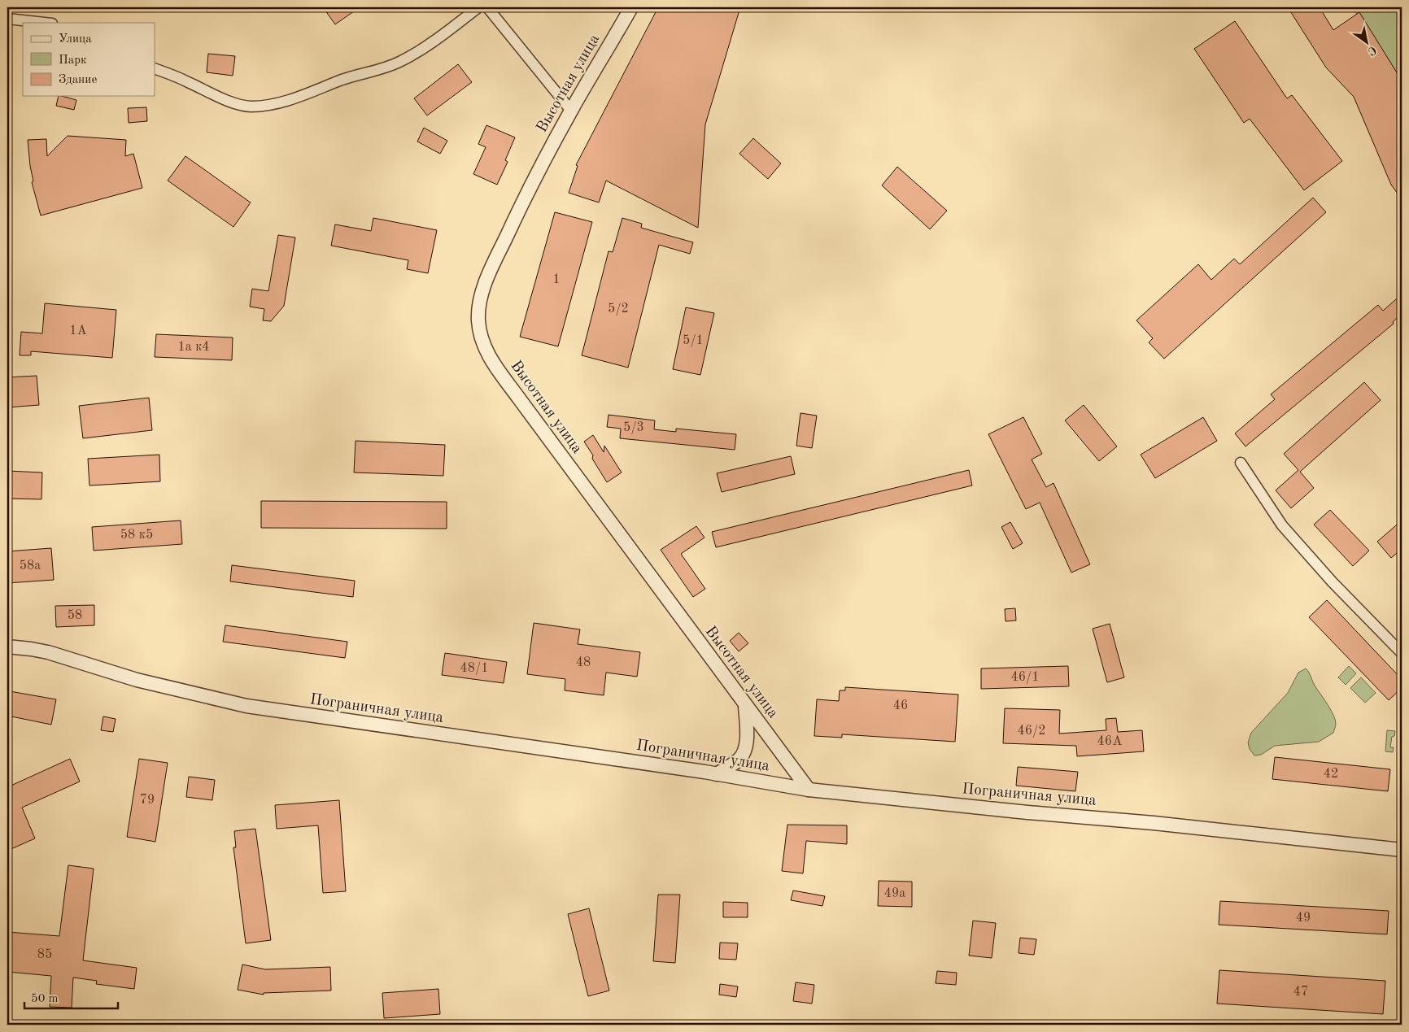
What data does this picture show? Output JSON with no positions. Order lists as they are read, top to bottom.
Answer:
{
  "streets": {
    "street": ["Высотная улица", "Пограничная улица"]
  },
  "crossings": [
    ["Высотная улица", "Пограничная улица"]
  ],
  "house_numbers": [
    "1",
    "5/2",
    "1А",
    "5/1",
    "1а к4",
    "5/3",
    "58 к5",
    "58а",
    "58",
    "48",
    "48/1",
    "46/1",
    "46",
    "46/2",
    "46А",
    "42",
    "79",
    "49а",
    "49",
    "85",
    "47"
  ],
  "legend": ["Улица", "Парк", "Здание"],
  "scale_bar": "50 m",
  "north": "bottom right"
}
